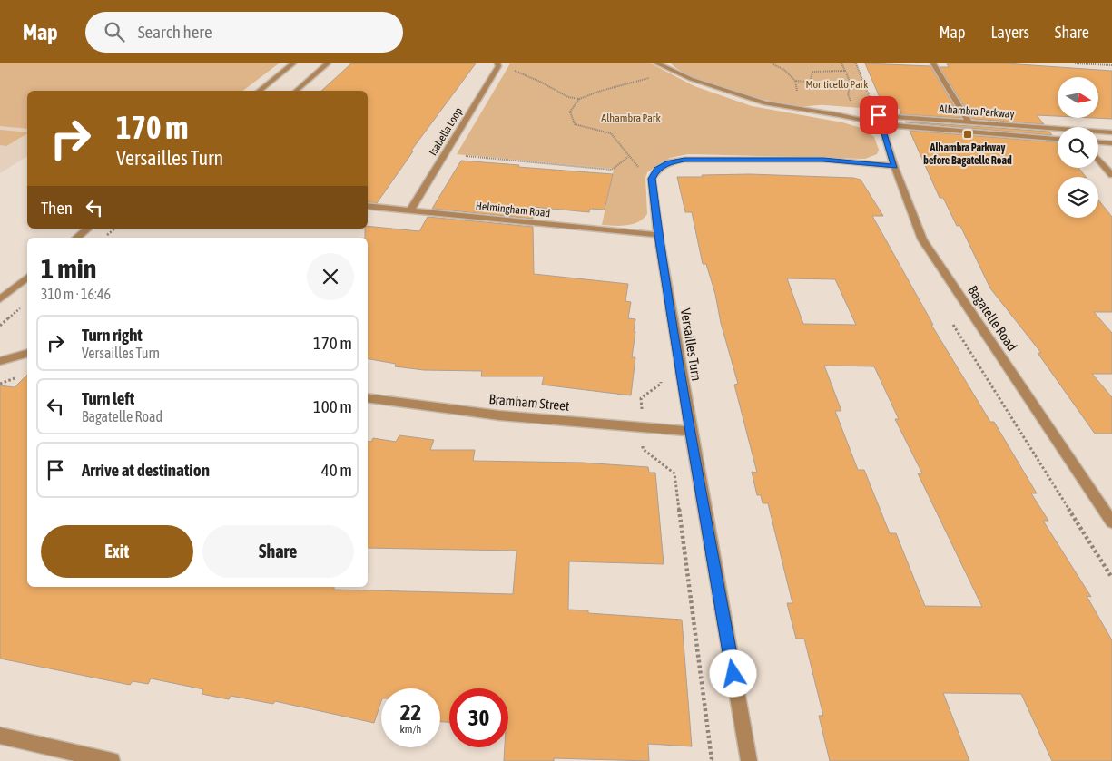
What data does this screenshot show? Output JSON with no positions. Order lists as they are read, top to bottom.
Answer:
{
  "streets": {
    "street": [
      "Alhambra Parkway",
      "Isabella Loop",
      "Helmingham Road",
      "Bagatelle Road",
      "Versailles Turn",
      "Bramham Street"
    ]
  },
  "crossings": [
    ["Alhambra Parkway", "Bagatelle Road"],
    ["Isabella Loop", "Helmingham Road"],
    ["Helmingham Road", "Versailles Turn"],
    ["Bagatelle Road", "Versailles Turn"],
    ["Versailles Turn", "Bramham Street"]
  ],
  "parks": ["Monticello Park", "Alhambra Park"],
  "places": {
    "transit": ["Alhambra Parkway before Bagatelle Road"]
  },
  "north": "right",
  "page": {
    "header": "Map",
    "search": "Search here",
    "nav": ["Map", "Layers", "Share"],
    "turn": ["170 m", "Versailles Turn"],
    "then": "Then",
    "heading": ["1 min", "310 m · 16:46"],
    "list": [
      {
        "name": "Turn right",
        "note": "Versailles Turn",
        "value": "170 m"
      },
      {
        "name": "Turn left",
        "note": "Bagatelle Road",
        "value": "100 m"
      },
      {
        "name": "Arrive at destination",
        "value": "40 m"
      }
    ],
    "buttons": ["Exit", "Share"],
    "speed": "22 km/h",
    "limit": "30"
  }
}
